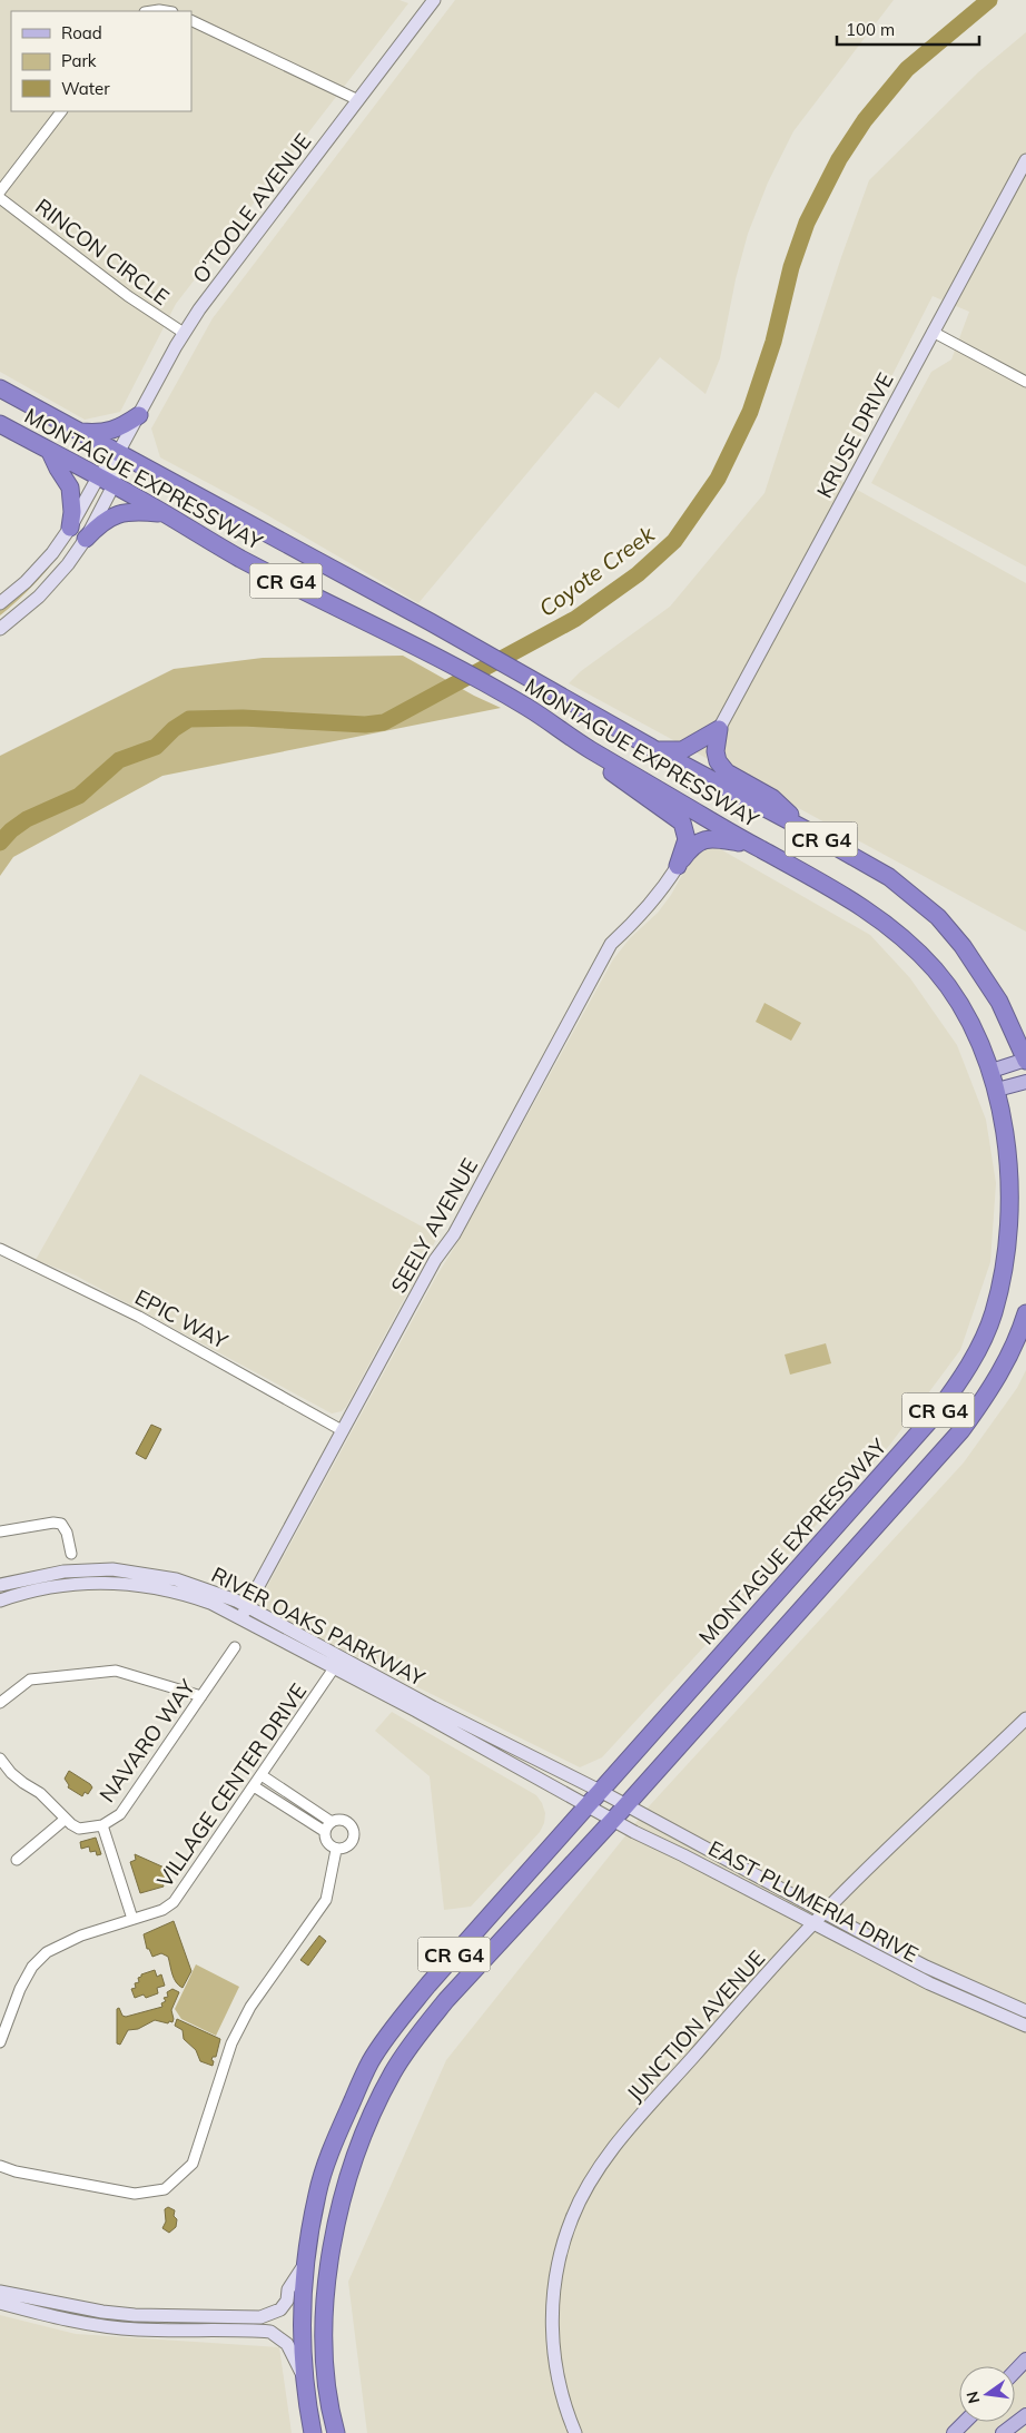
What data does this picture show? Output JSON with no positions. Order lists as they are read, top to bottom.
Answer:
{
  "streets": {
    "highway": ["MONTAGUE EXPRESSWAY", "CR G4"],
    "street": [
      "O’TOOLE AVENUE",
      "RINCON CIRCLE",
      "KRUSE DRIVE",
      "SEELY AVENUE",
      "EPIC WAY",
      "RIVER OAKS PARKWAY",
      "NAVARO WAY",
      "VILLAGE CENTER DRIVE",
      "EAST PLUMERIA DRIVE",
      "JUNCTION AVENUE"
    ]
  },
  "crossings": [
    ["O’TOOLE AVENUE", "RINCON CIRCLE"],
    ["O’TOOLE AVENUE", "MONTAGUE EXPRESSWAY"],
    ["MONTAGUE EXPRESSWAY", "RIVER OAKS PARKWAY"],
    ["MONTAGUE EXPRESSWAY", "EAST PLUMERIA DRIVE"],
    ["CR G4", "EAST PLUMERIA DRIVE"],
    ["SEELY AVENUE", "EPIC WAY"],
    ["SEELY AVENUE", "RIVER OAKS PARKWAY"],
    ["RIVER OAKS PARKWAY", "VILLAGE CENTER DRIVE"],
    ["RIVER OAKS PARKWAY", "EAST PLUMERIA DRIVE"],
    ["EAST PLUMERIA DRIVE", "JUNCTION AVENUE"]
  ],
  "water": ["Coyote Creek"],
  "legend": ["Road", "Park", "Water"],
  "scale_bar": "100 m",
  "north": "left"
}
